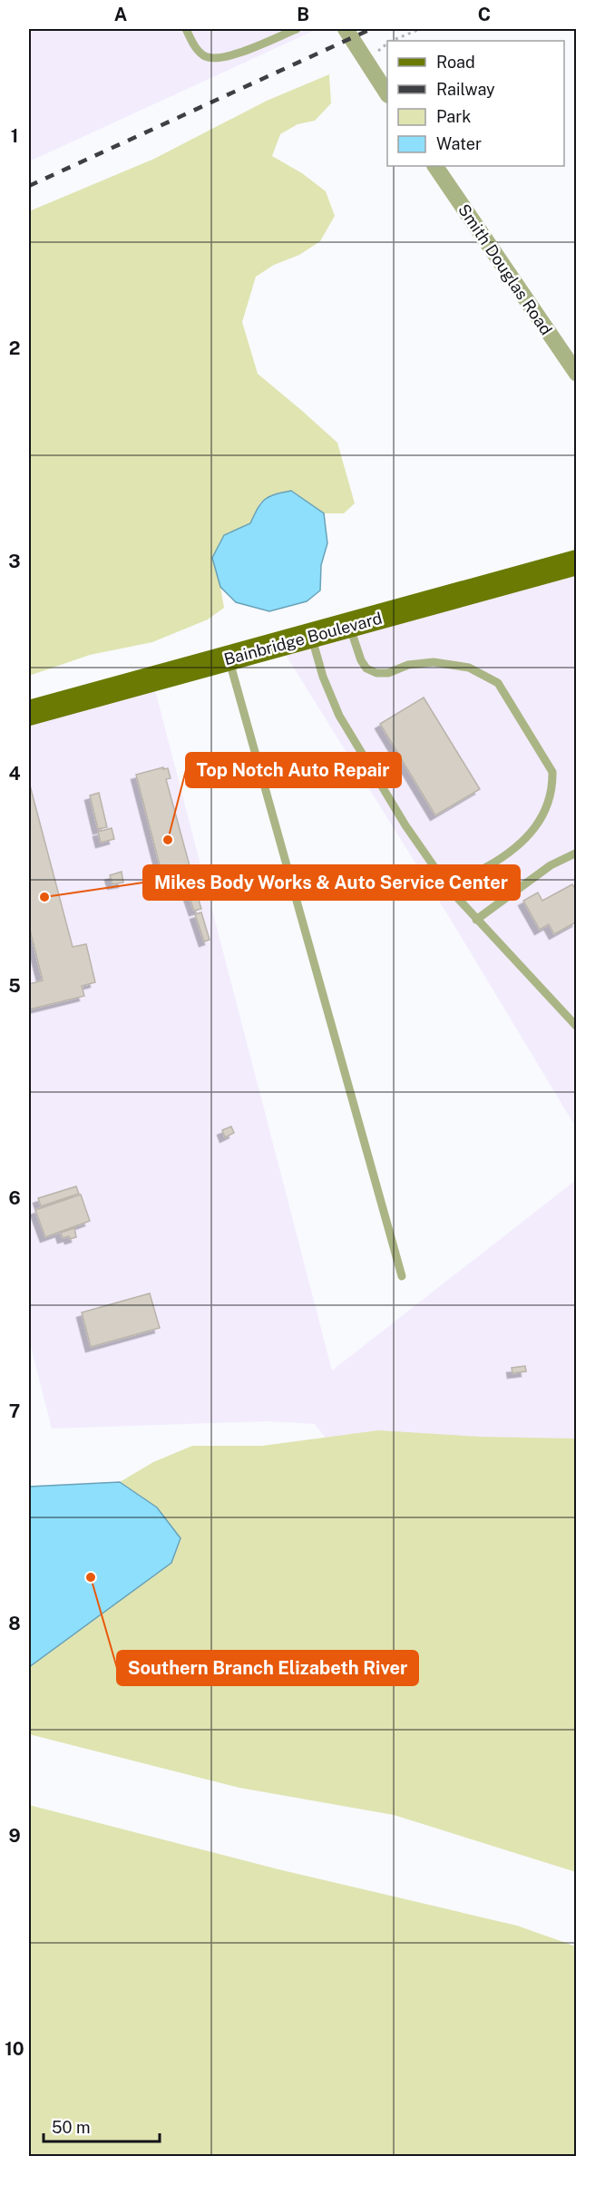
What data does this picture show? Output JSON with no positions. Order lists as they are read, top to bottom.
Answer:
{
  "streets": {
    "main road": ["Bainbridge Boulevard"],
    "street": ["Smith Douglas Road"]
  },
  "places": ["Top Notch Auto Repair", "Mikes Body Works & Auto Service Center", "Southern Branch Elizabeth River"],
  "legend": [
    "Road",
    "Railway",
    "Park",
    "Water"
  ],
  "scale_bar": "50 m",
  "grid": {
    "columns": ["A", "B", "C"],
    "rows": [
      "1",
      "2",
      "3",
      "4",
      "5",
      "6",
      "7",
      "8",
      "9",
      "10"
    ]
  }
}
